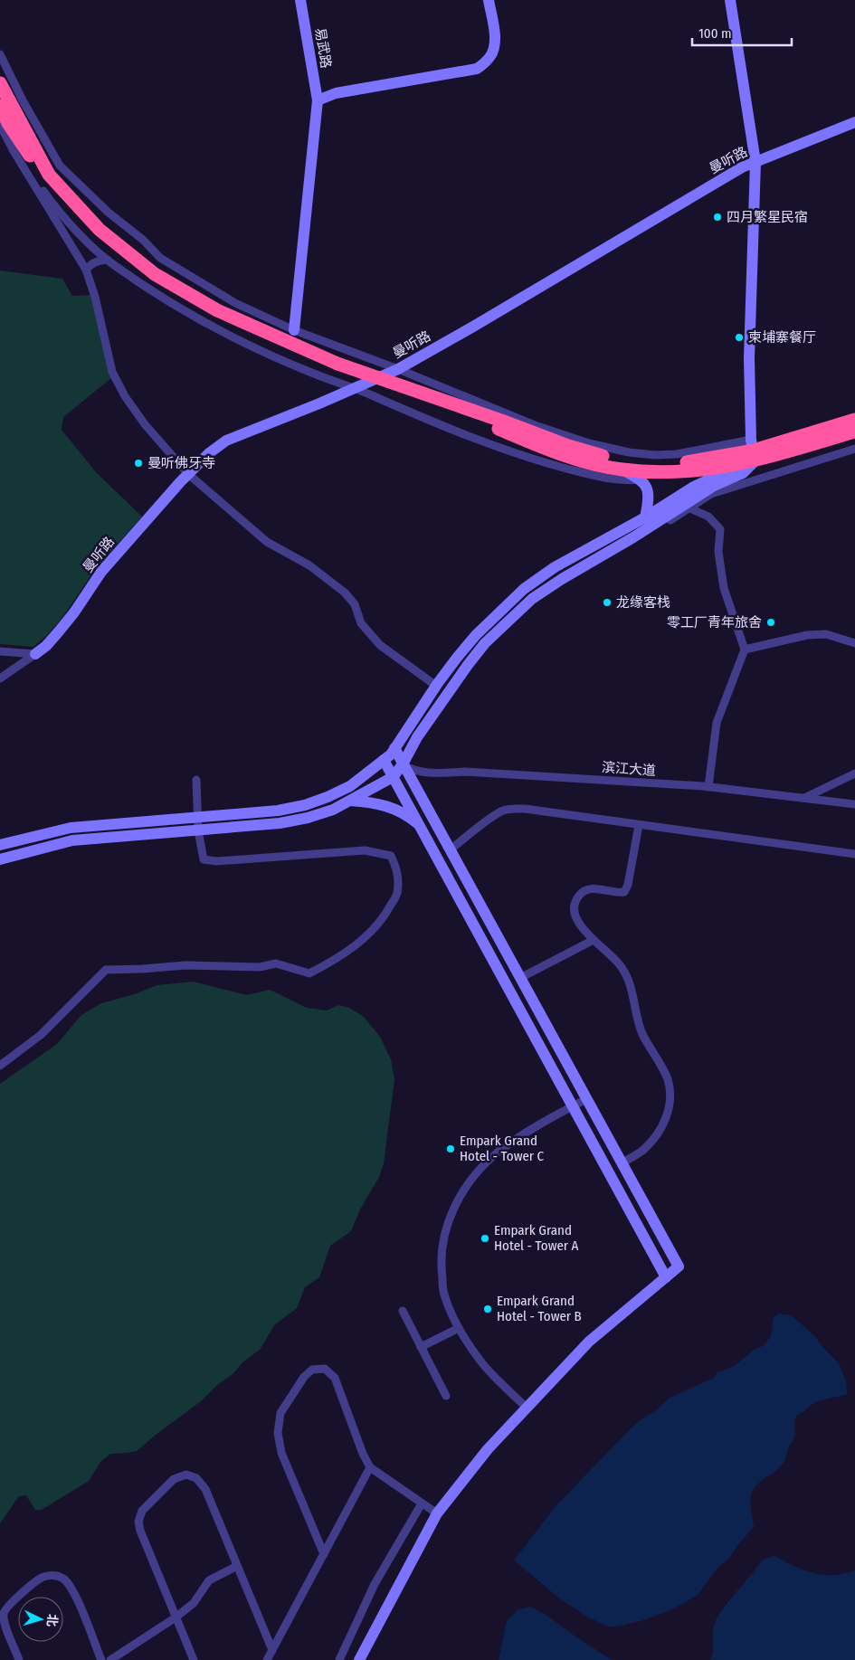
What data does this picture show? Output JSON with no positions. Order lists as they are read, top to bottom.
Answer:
{
  "streets": {
    "street": ["易武路", "曼听路", "滨江大道"]
  },
  "places": [
    "四月繁星民宿",
    "柬埔寨餐厅",
    "曼听佛牙寺",
    "龙缘客栈",
    "零工厂青年旅舍",
    "Empark Grand Hotel - Tower C",
    "Empark Grand Hotel - Tower A",
    "Empark Grand Hotel - Tower B"
  ],
  "scale_bar": "100 m",
  "north": "right"
}
